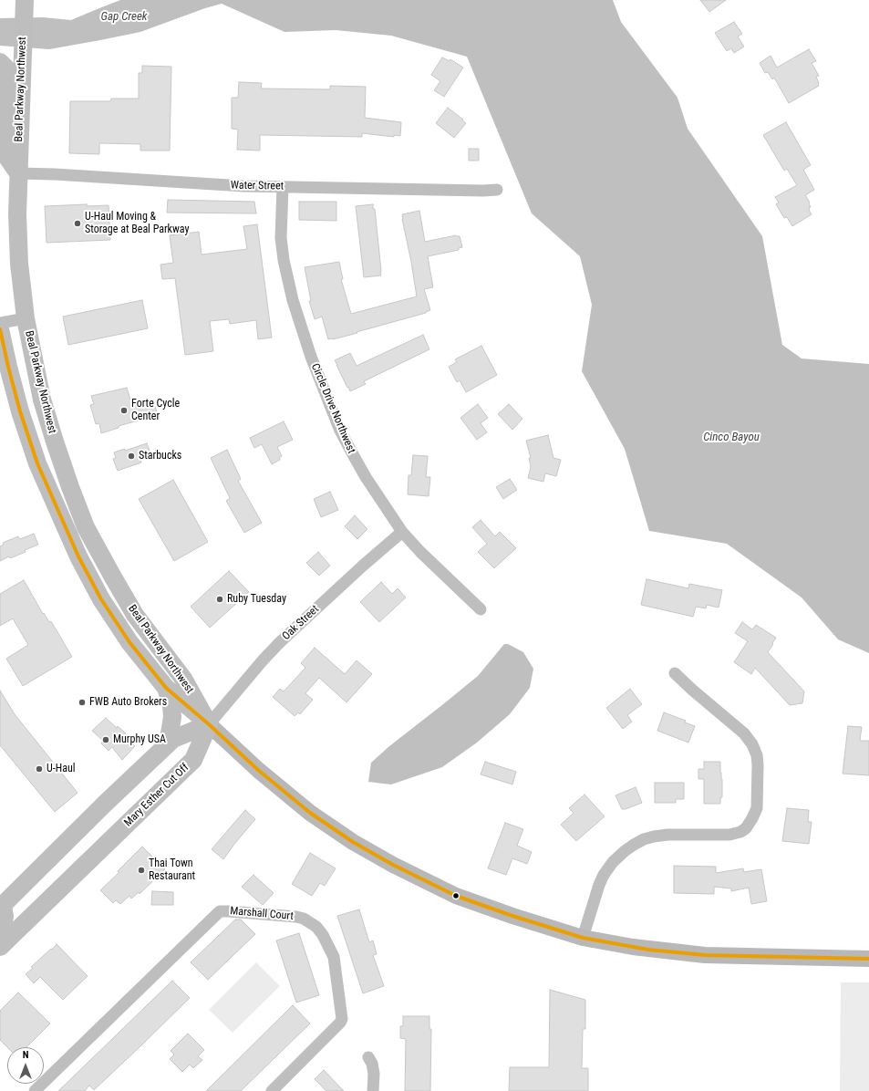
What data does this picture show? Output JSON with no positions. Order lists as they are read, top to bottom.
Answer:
{
  "streets": {
    "main road": ["Beal Parkway Northwest", "Mary Esther Cut Off"],
    "street": [
      "Water Street",
      "Circle Drive Northwest",
      "Oak Street",
      "Marshall Court"
    ]
  },
  "crossings": [
    ["Beal Parkway Northwest", "Water Street"],
    ["Beal Parkway Northwest", "Oak Street"],
    ["Beal Parkway Northwest", "Mary Esther Cut Off"],
    ["Water Street", "Circle Drive Northwest"],
    ["Circle Drive Northwest", "Oak Street"],
    ["Oak Street", "Mary Esther Cut Off"]
  ],
  "water": ["Gap Creek", "Cinco Bayou"],
  "places": [
    "U-Haul Moving & Storage at Beal Parkway",
    "Forte Cycle Center",
    "Starbucks",
    "Ruby Tuesday",
    "FWB Auto Brokers",
    "Murphy USA",
    "U-Haul",
    "Thai Town Restaurant"
  ],
  "north": "top"
}
